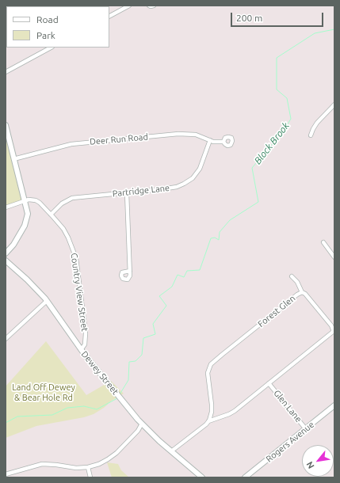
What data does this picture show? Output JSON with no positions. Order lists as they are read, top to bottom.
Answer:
{
  "streets": {
    "main road": ["Dewey Street", "Rogers Avenue"],
    "street": [
      "Deer Run Road",
      "Partridge Lane",
      "Country View Street",
      "Forest Glen",
      "Glen Lane"
    ]
  },
  "crossings": [
    ["Deer Run Road", "Partridge Lane"],
    ["Partridge Lane", "Country View Street"],
    ["Country View Street", "Dewey Street"],
    ["Forest Glen", "Dewey Street"],
    ["Forest Glen", "Glen Lane"],
    ["Glen Lane", "Rogers Avenue"]
  ],
  "water": ["Block Brook"],
  "parks": ["Land Off Dewey & Bear Hole Rd"],
  "legend": ["Road", "Park"],
  "scale_bar": "200 m",
  "north": "bottom left"
}
